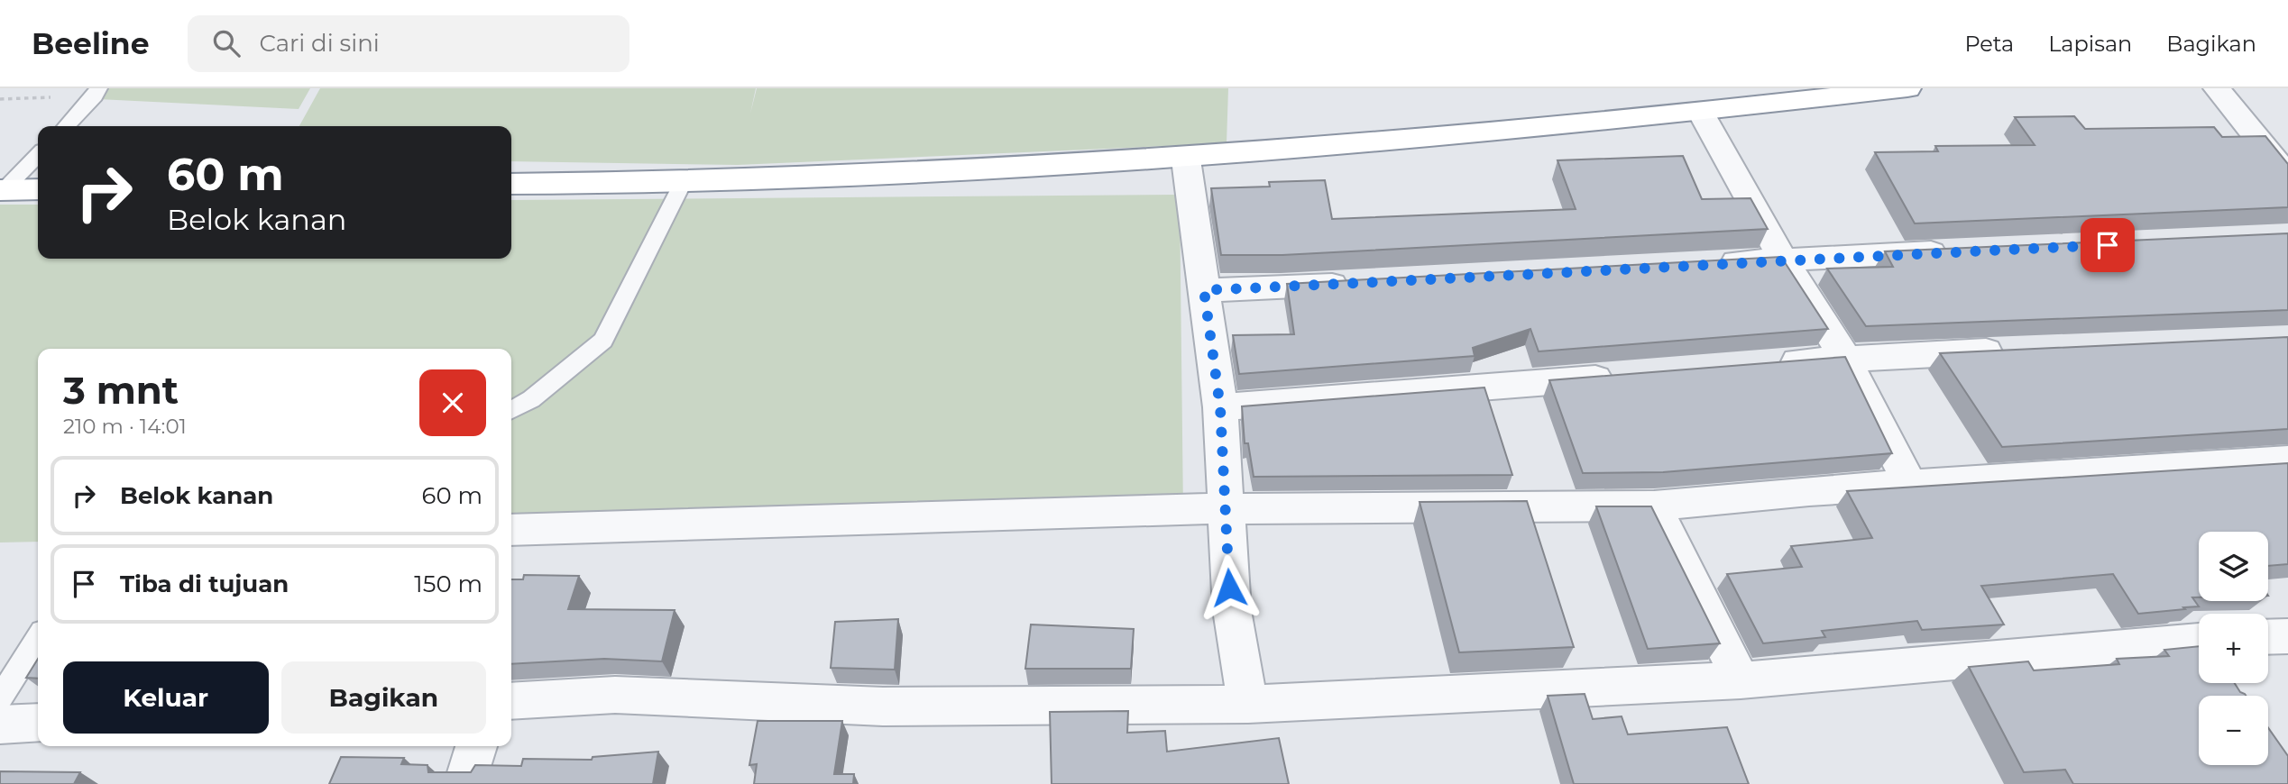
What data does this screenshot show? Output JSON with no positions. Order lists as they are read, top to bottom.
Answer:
{
  "page": {
    "header": "Beeline",
    "search": "Cari di sini",
    "nav": ["Peta", "Lapisan", "Bagikan"],
    "turn": ["60 m", "Belok kanan"],
    "heading": ["3 mnt", "210 m · 14:01"],
    "list": [
      {
        "name": "Belok kanan",
        "value": "60 m"
      },
      {
        "name": "Tiba di tujuan",
        "value": "150 m"
      }
    ],
    "map_buttons": ["+", "−"],
    "buttons": ["Keluar", "Bagikan"]
  }
}
